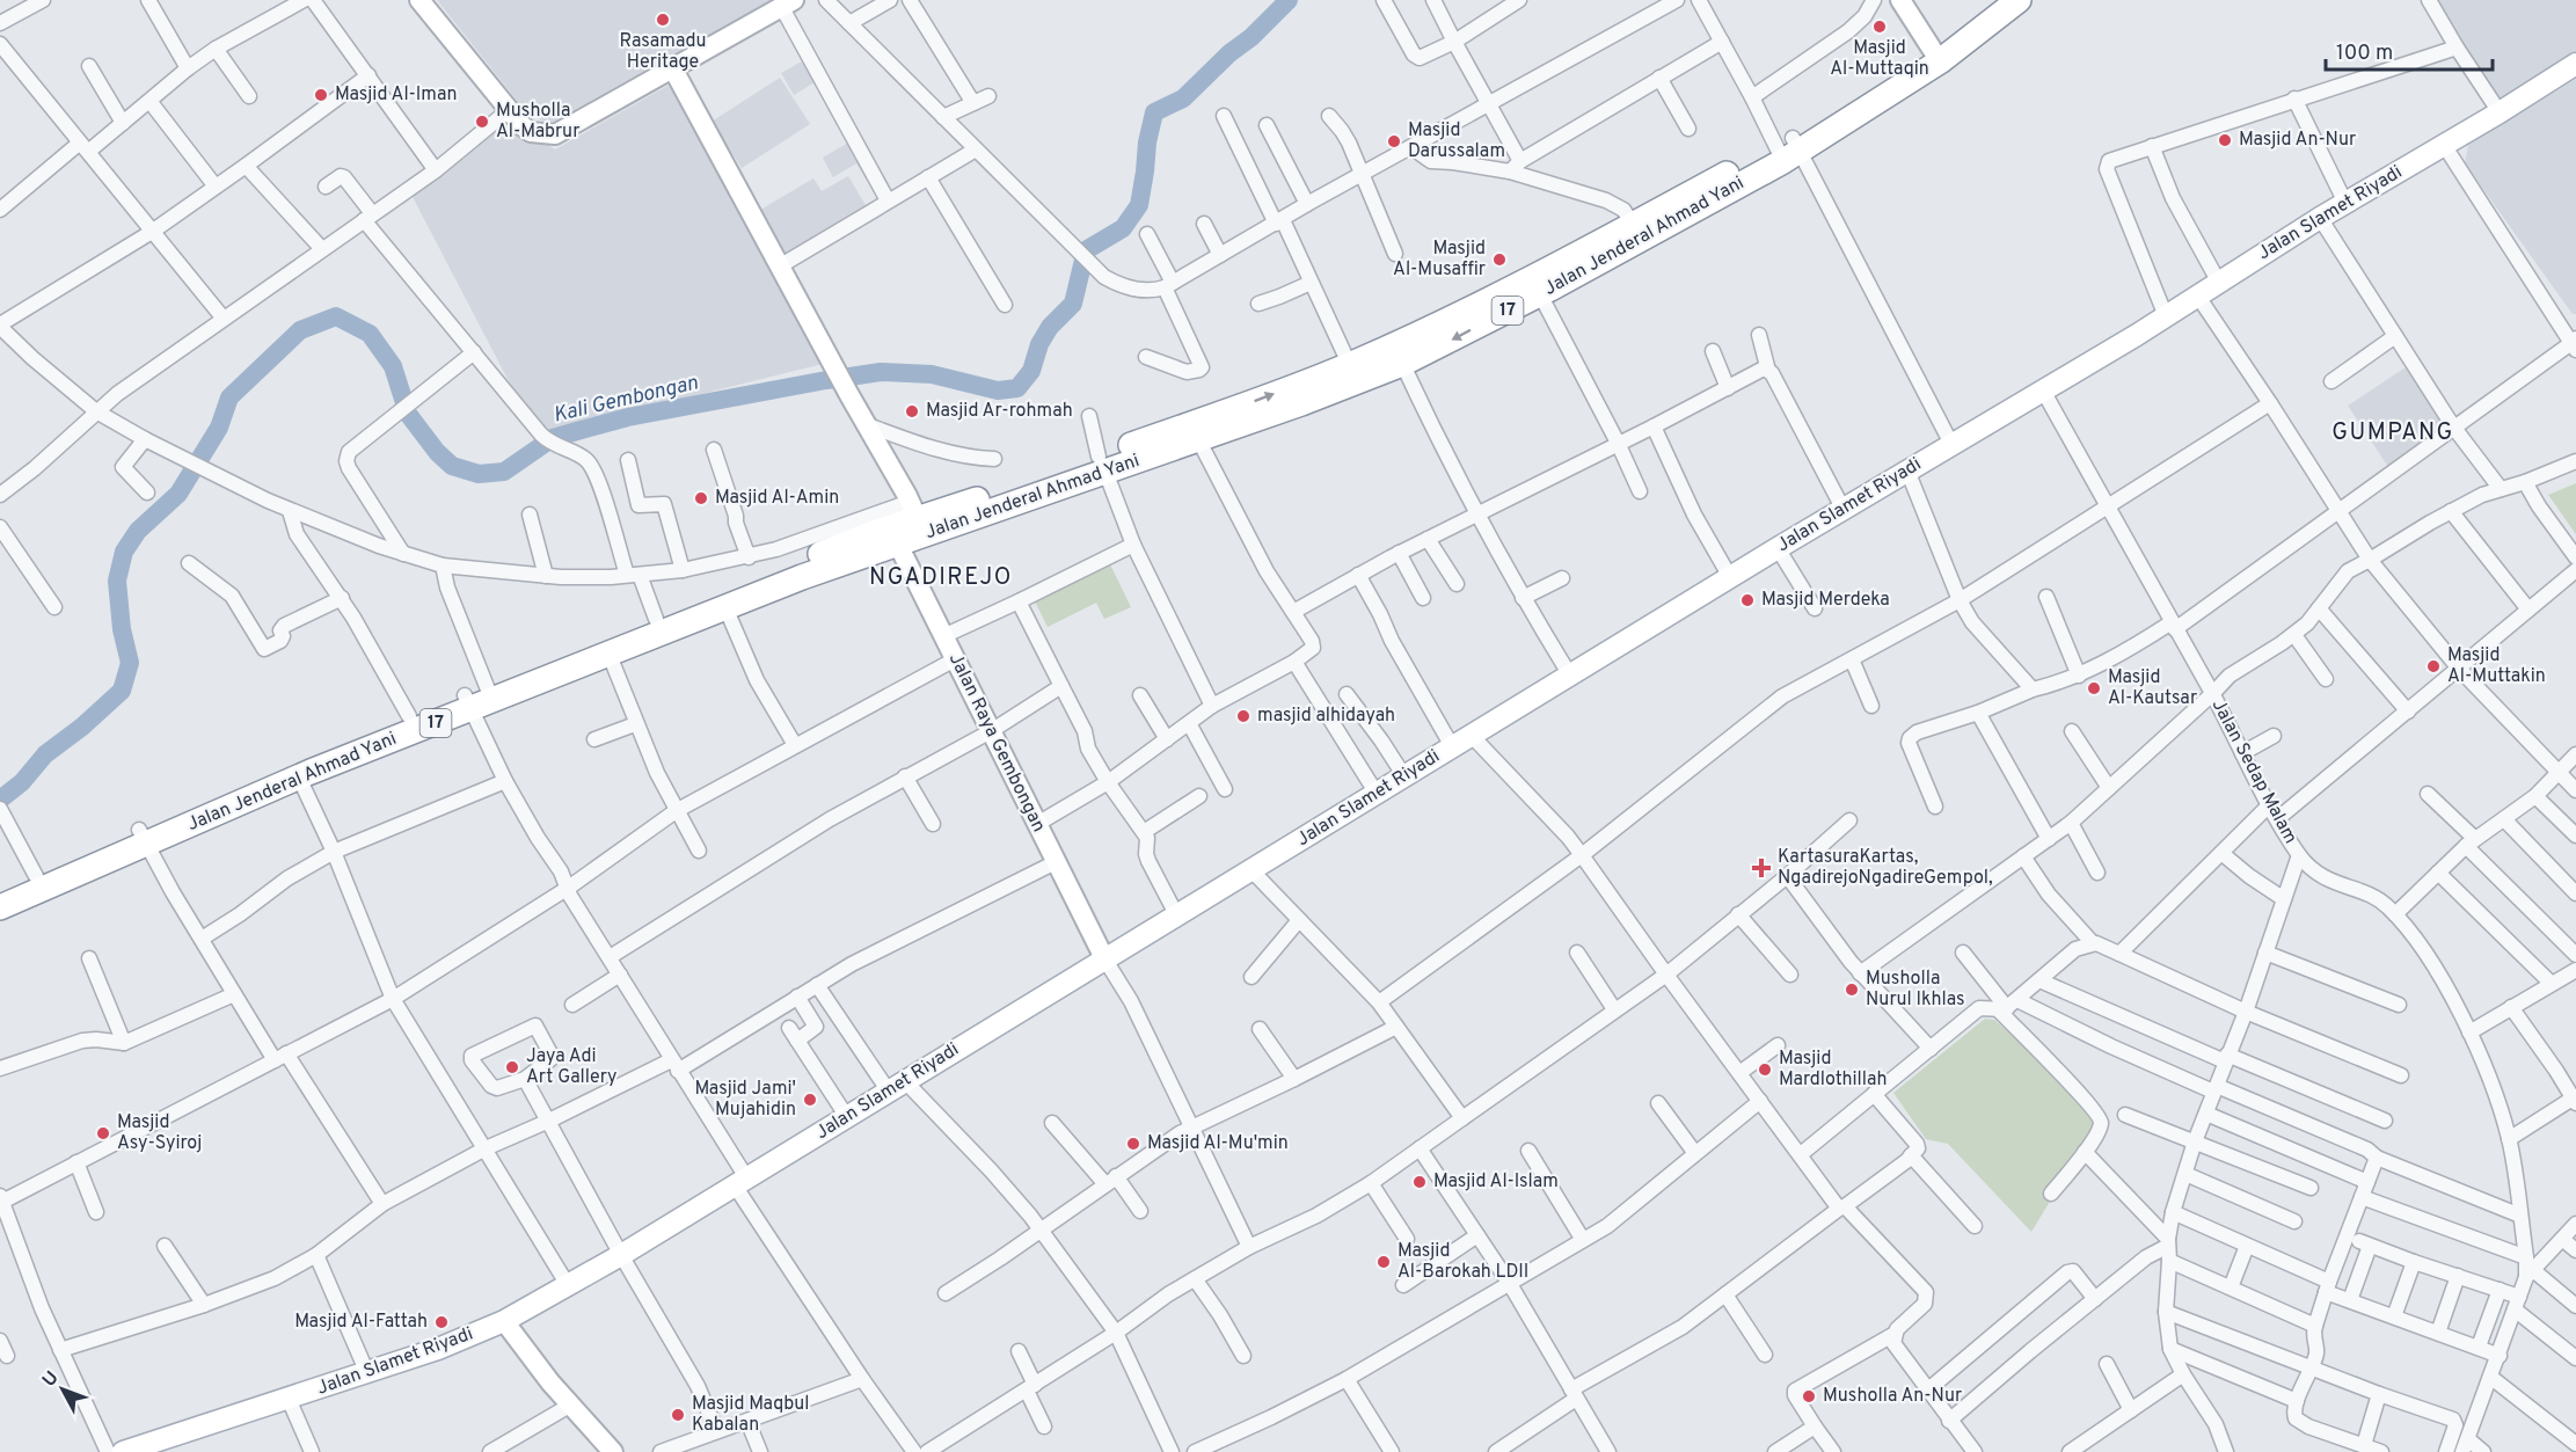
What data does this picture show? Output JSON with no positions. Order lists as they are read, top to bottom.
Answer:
{
  "streets": {
    "highway": ["Jalan Jenderal Ahmad Yani", "17"],
    "main road": ["Jalan Slamet Riyadi"],
    "street": ["Jalan Raya Gembongan", "Jalan Sedap Malam"]
  },
  "crossings": [
    ["Jalan Slamet Riyadi", "Jalan Raya Gembongan"],
    ["Jalan Slamet Riyadi", "Jalan Sedap Malam"],
    ["Jalan Jenderal Ahmad Yani", "Jalan Raya Gembongan"]
  ],
  "districts": ["GUMPANG", "NGADIREJO"],
  "water": ["Kali Gembongan"],
  "places": {
    "other": [
      "Rasamadu Heritage",
      "Masjid Al-Muttaqin",
      "Masjid Al-Iman",
      "Musholla Al-Mabrur",
      "Masjid An-Nur",
      "Masjid Darussalam",
      "Masjid Al-Musaffir",
      "Masjid Ar-rohmah",
      "Masjid Al-Amin",
      "Masjid Merdeka",
      "Masjid Al-Muttakin",
      "Masjid Al-Kautsar",
      "masjid alhidayah",
      "Musholla Nurul Ikhlas",
      "Jaya Adi Art Gallery",
      "Masjid Mardlothillah",
      "Masjid Jami' Mujahidin",
      "Masjid Asy-Syiroj",
      "Masjid Al-Mu'min",
      "Masjid Al-Islam",
      "Masjid Al-Barokah LDII",
      "Masjid Al-Fattah",
      "Musholla An-Nur",
      "Masjid Maqbul Kabalan"
    ],
    "health": ["KartasuraKartas, NgadirejoNgadireGempol,"]
  },
  "scale_bar": "100 m",
  "north": "top left"
}
